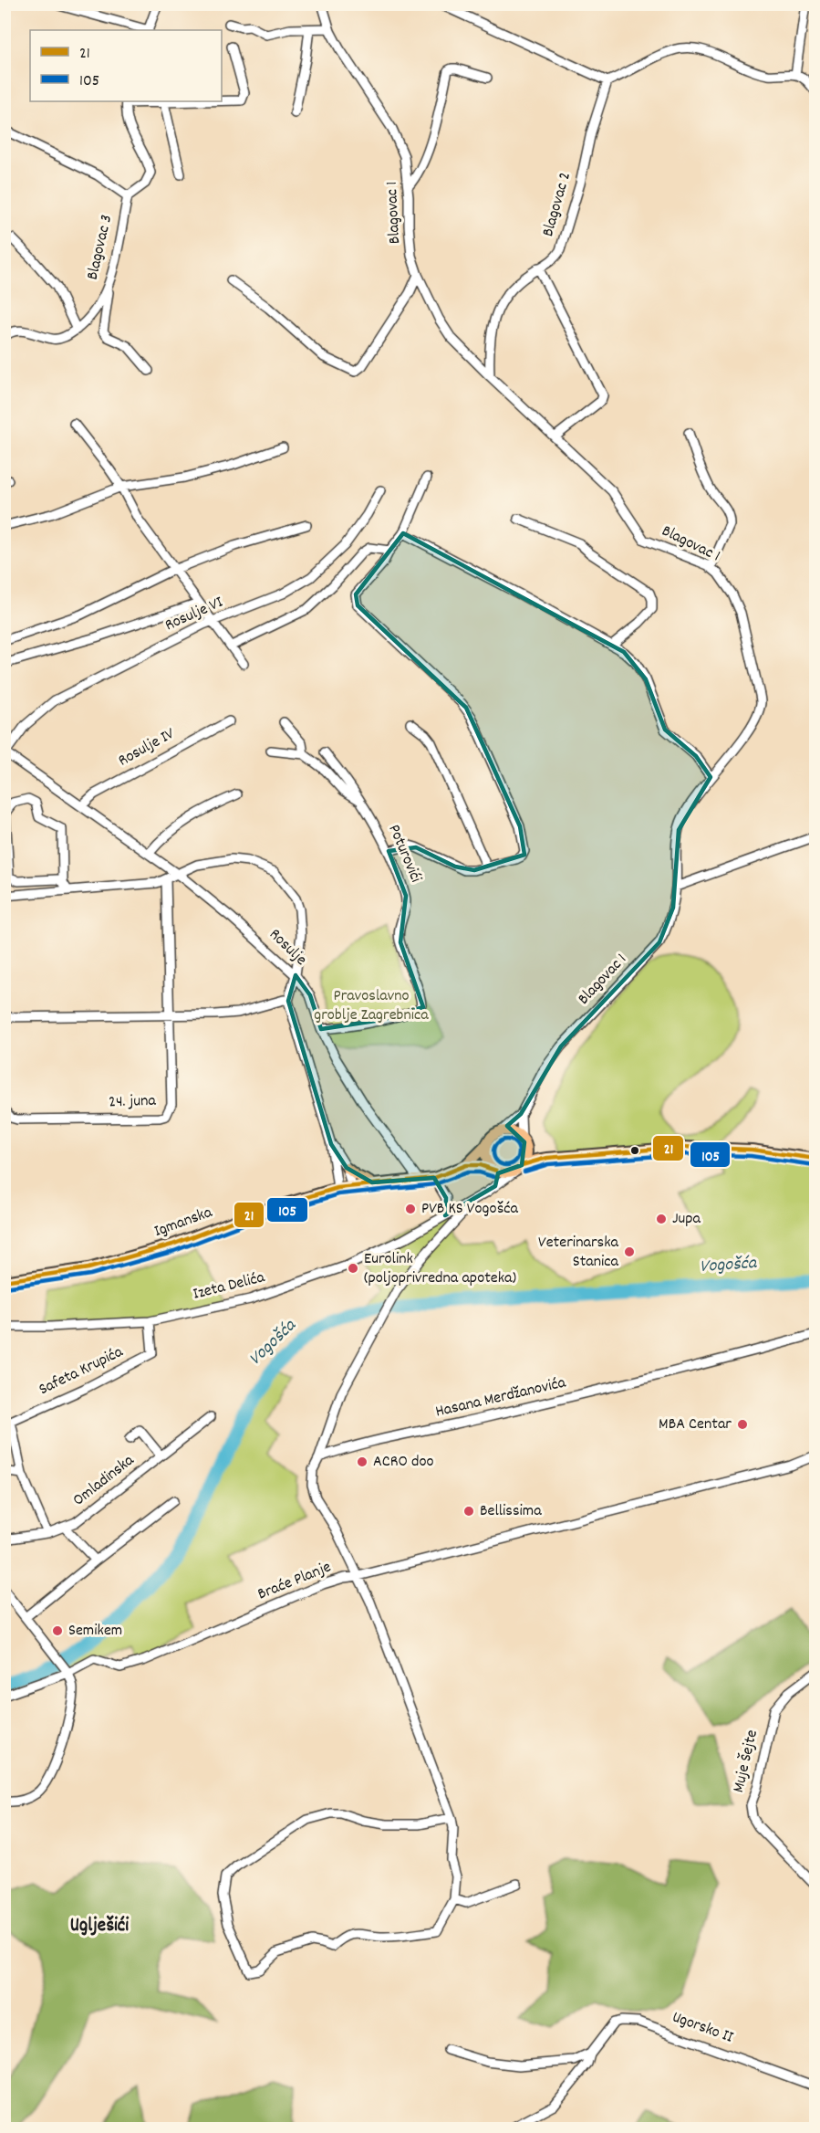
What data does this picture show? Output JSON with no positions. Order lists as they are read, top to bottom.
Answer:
{
  "streets": {
    "main road": ["Igmanska"],
    "street": [
      "Blagovac 2",
      "Blagovac 1",
      "Blagovac 3",
      "Rosulje VI",
      "Rosulje IV",
      "Poturovići",
      "Rosulje",
      "24. juna",
      "Izeta Delića",
      "Safeta Krupića",
      "Hasana Merdžanovića",
      "Omladinska",
      "Braće Planje",
      "Muje Šejte",
      "Ugorsko II"
    ]
  },
  "crossings": [
    ["Blagovac 2", "Blagovac 1"],
    ["Blagovac 1", "Igmanska"],
    ["Blagovac 1", "Izeta Delića"],
    ["Rosulje VI", "Rosulje"],
    ["Rosulje IV", "Rosulje"],
    ["Poturovići", "Rosulje"],
    ["Rosulje", "Igmanska"],
    ["Igmanska", "Izeta Delića"],
    ["Izeta Delića", "Safeta Krupića"],
    ["Safeta Krupića", "Omladinska"]
  ],
  "districts": ["Uglješići"],
  "water": ["Vogošća"],
  "parks": ["Pravoslavno groblje Zagrebnica"],
  "places": [
    "PVB KS Vogošća",
    "Jupa",
    "Veterinarska Stanica",
    "Eurolink (poljoprivredna apoteka)",
    "MBA Centar",
    "ACRO doo",
    "Bellissima",
    "Semikem"
  ],
  "lines": ["transit line 105", "transit line 21"],
  "legend": ["21", "105"]
}
